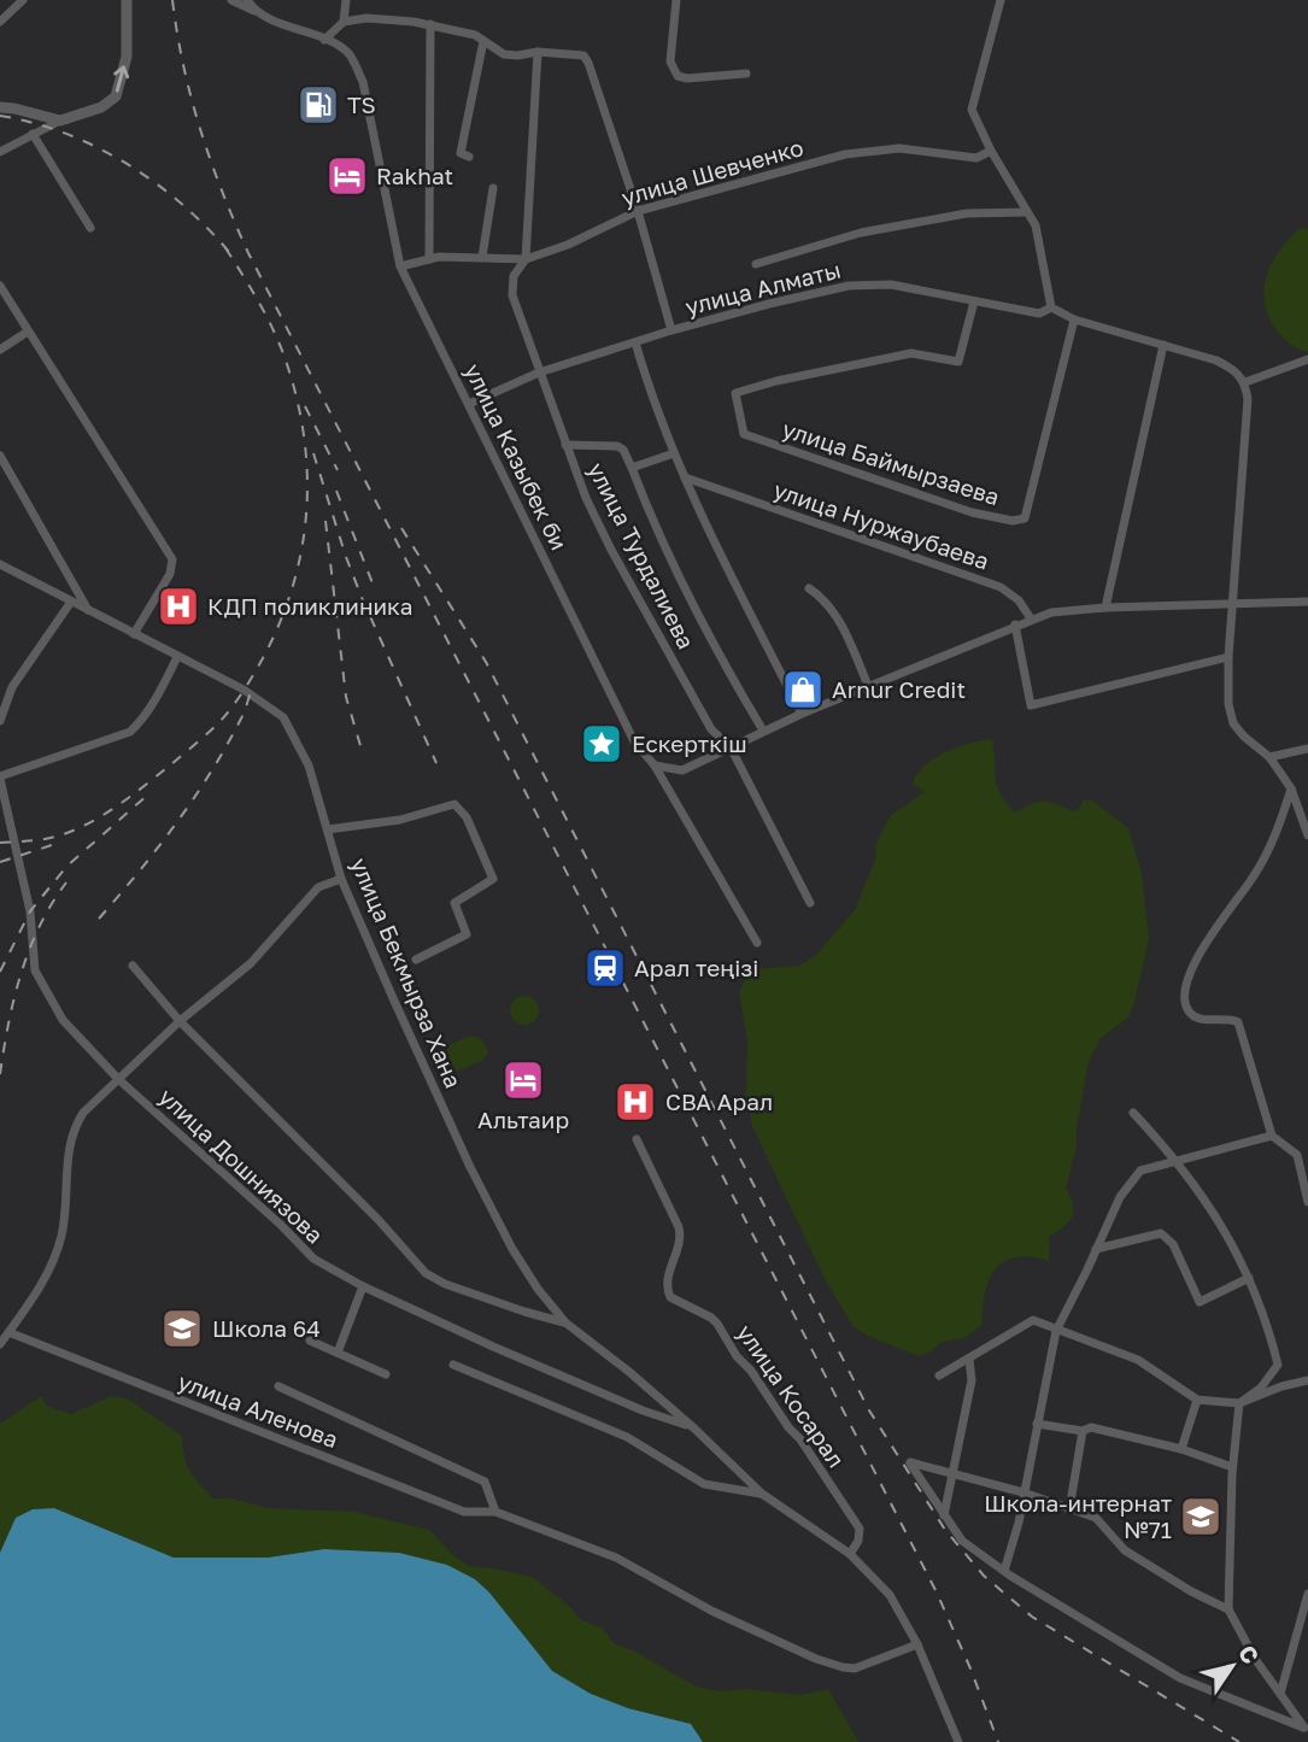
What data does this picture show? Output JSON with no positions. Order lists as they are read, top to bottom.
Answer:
{
  "streets": {
    "street": [
      "улица Шевченко",
      "улица Алматы",
      "улица Казыбек би",
      "улица Баймырзаева",
      "улица Нуржаубаева",
      "улица Турдалиева",
      "улица Бекмырза Хана",
      "улица Дошниязова",
      "улица Косарал",
      "улица Аленова"
    ]
  },
  "crossings": [
    ["улица Шевченко", "улица Казыбек би"],
    ["улица Шевченко", "улица Турдалиева"],
    ["улица Алматы", "улица Казыбек би"],
    ["улица Алматы", "улица Баймырзаева"],
    ["улица Алматы", "улица Турдалиева"]
  ],
  "places": {
    "fuel station": ["TS"],
    "hotel": ["Rakhat", "Альтаир"],
    "hospital": ["КДП поликлиника", "СВА Арал"],
    "shop": ["Arnur Credit"],
    "place": ["Ескерткіш"],
    "station": ["Арал теңізі"],
    "school or university": ["Школа 64", "Школа-интернат №71"]
  },
  "north": "top right"
}
